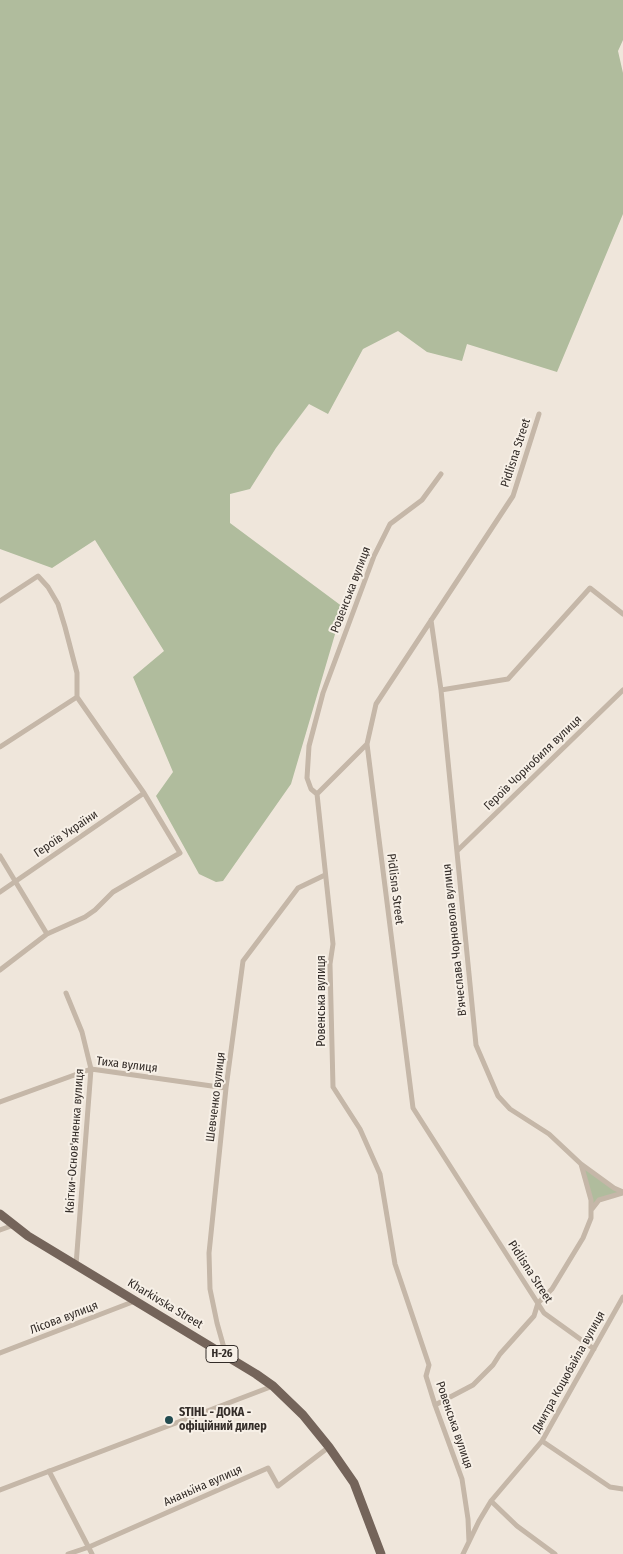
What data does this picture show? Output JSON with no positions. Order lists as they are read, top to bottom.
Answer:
{
  "streets": {
    "main road": ["Kharkivska Street", "Н-26"],
    "street": [
      "Pidlisna Street",
      "Ровенська вулиця",
      "Героїв Чорнобиля вулиця",
      "Героїв України",
      "В'ячеслава Чорновола вулиця",
      "Тиха вулиця",
      "Шевченко вулиця",
      "Квітки-Основ'яненка вулиця",
      "Лісова вулиця",
      "Дмитра Коцюбайла вулиця",
      "Ананьїна вулиця"
    ]
  },
  "crossings": [
    ["Pidlisna Street", "В'ячеслава Чорновола вулиця"],
    ["Pidlisna Street", "Дмитра Коцюбайла вулиця"],
    ["Ровенська вулиця", "Шевченко вулиця"],
    ["Ровенська вулиця", "Дмитра Коцюбайла вулиця"],
    ["Героїв Чорнобиля вулиця", "В'ячеслава Чорновола вулиця"],
    ["Тиха вулиця", "Шевченко вулиця"],
    ["Тиха вулиця", "Квітки-Основ'яненка вулиця"],
    ["Шевченко вулиця", "Kharkivska Street"],
    ["Квітки-Основ'яненка вулиця", "Kharkivska Street"],
    ["Kharkivska Street", "Лісова вулиця"],
    ["Kharkivska Street", "Ананьїна вулиця"]
  ],
  "places": ["STIHL - ДОКА - офіційний дилер"]
}
